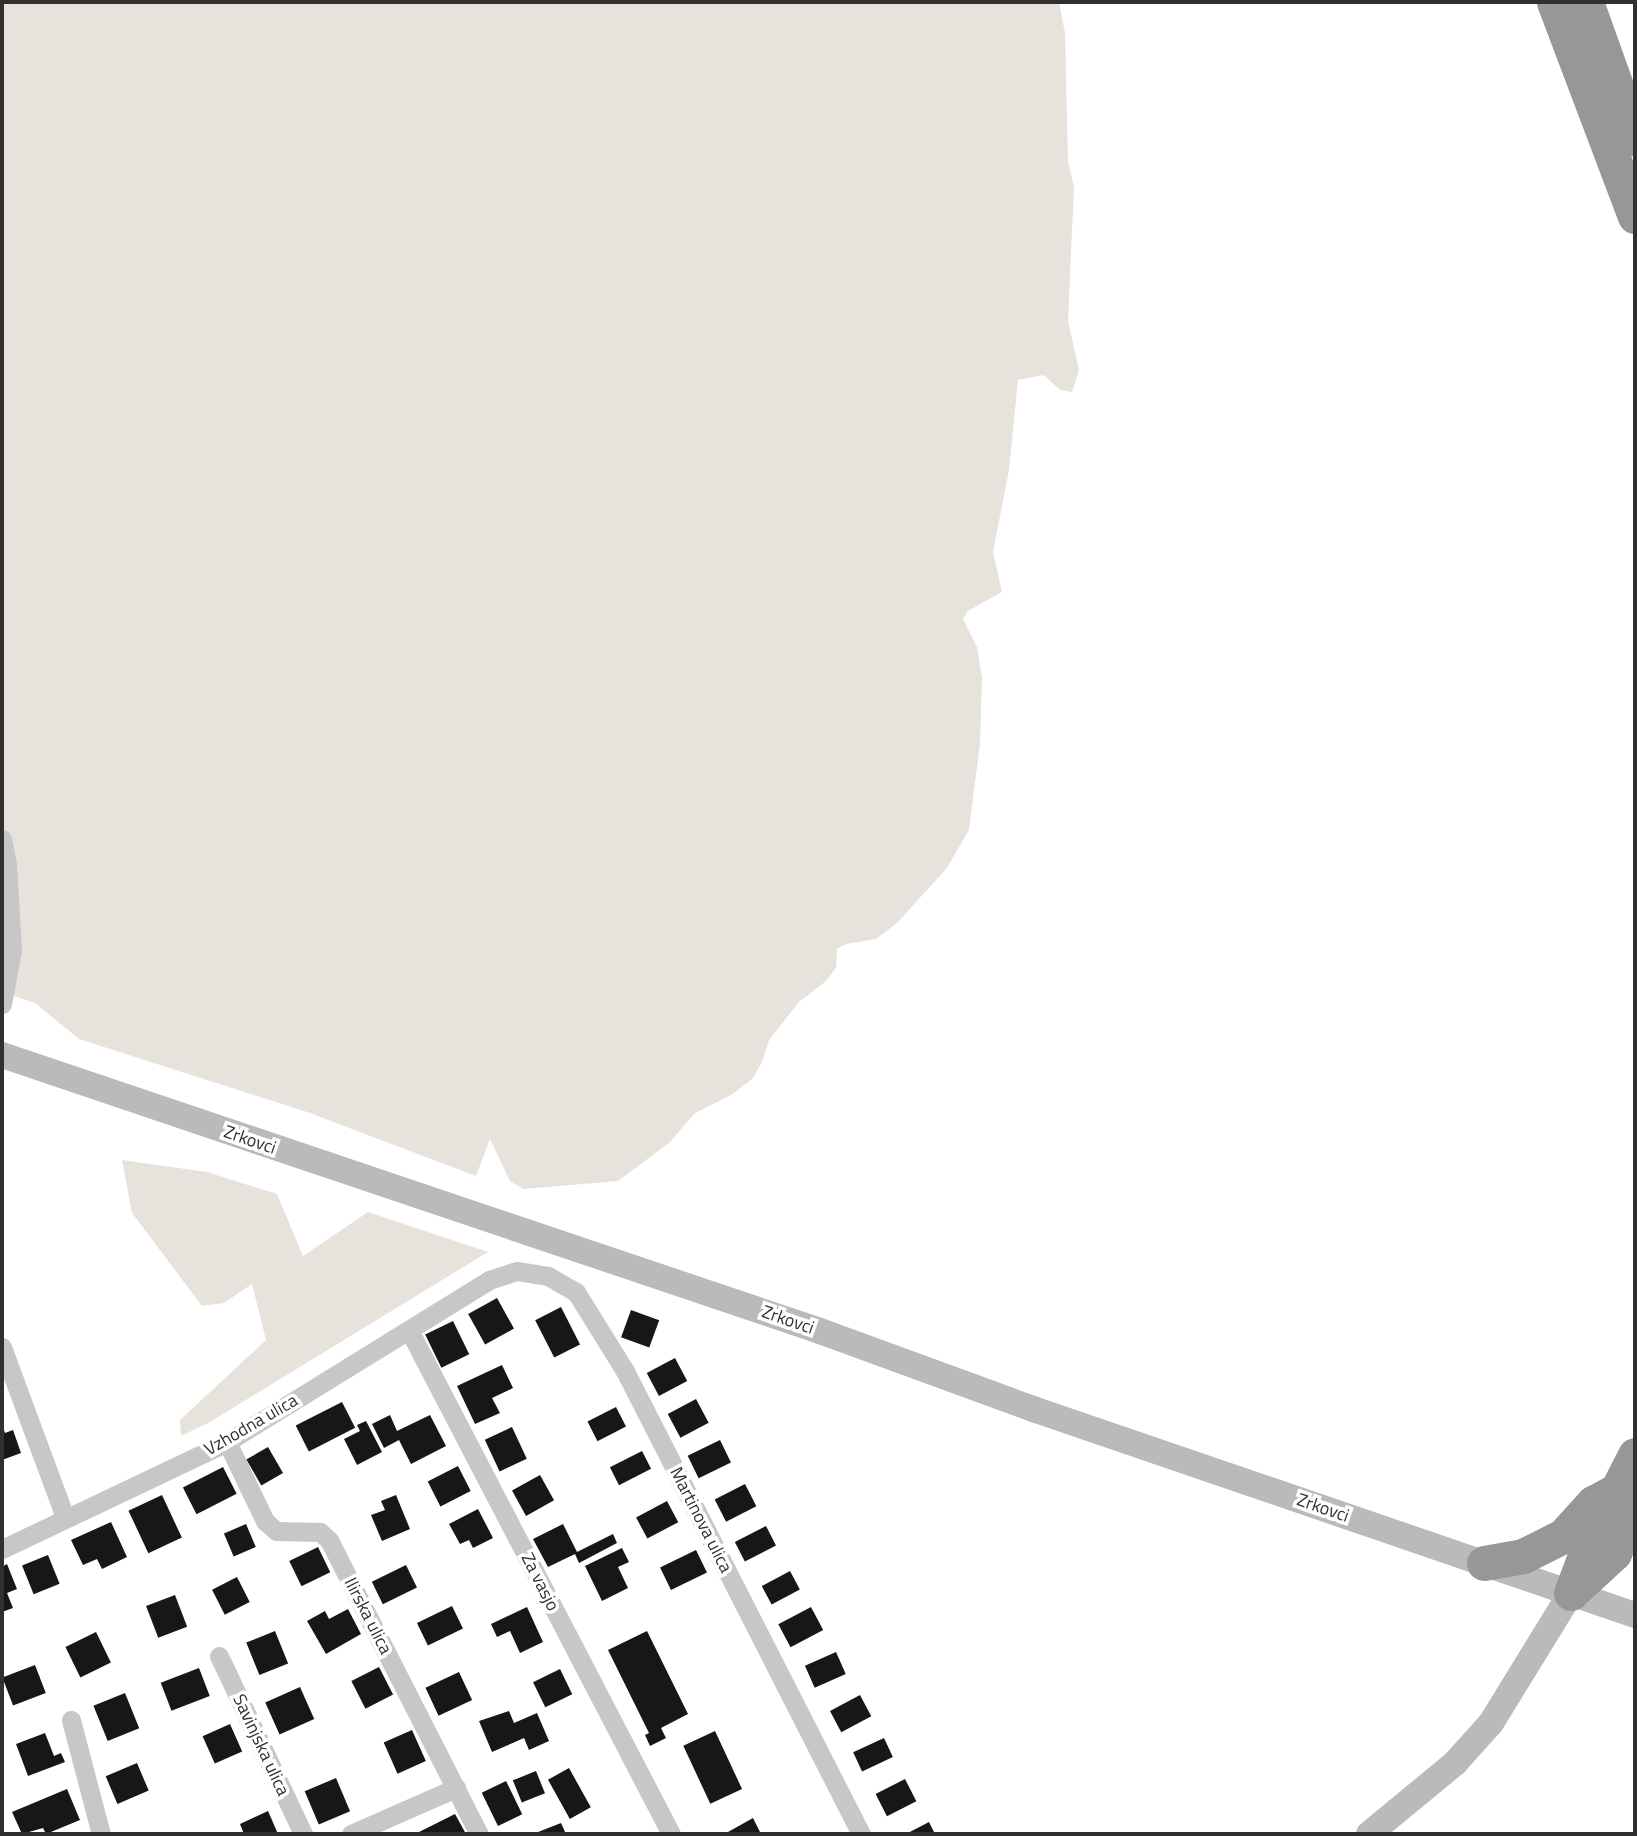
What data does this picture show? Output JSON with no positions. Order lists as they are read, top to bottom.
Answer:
{
  "streets": {
    "street": [
      "Zrkovci",
      "Vzhodna ulica",
      "Martinova ulica",
      "Za vasjo",
      "Ilirska ulica",
      "Savinjska ulica"
    ]
  },
  "crossings": [
    ["Vzhodna ulica", "Martinova ulica"],
    ["Vzhodna ulica", "Za vasjo"],
    ["Vzhodna ulica", "Ilirska ulica"]
  ]
}
